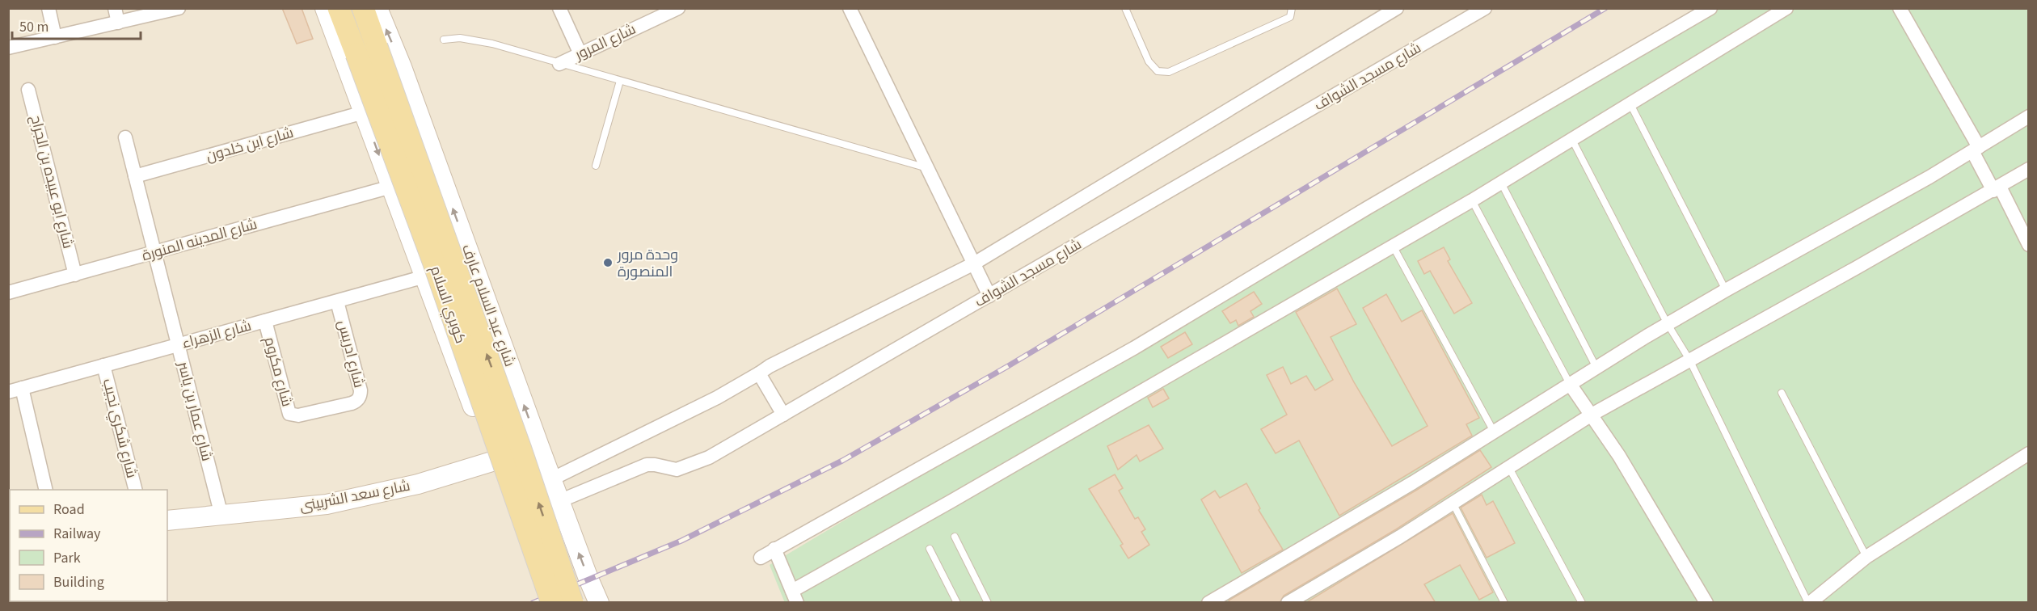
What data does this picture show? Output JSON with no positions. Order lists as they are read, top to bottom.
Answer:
{
  "streets": {
    "main road": ["كوبري السلام", "شارع عبد السلام عارف", "شارع سعد الشربينى"],
    "street": [
      "شارع المرور",
      "شارع مسجد الشواف",
      "شارع ابن خلدون",
      "شارع ابو عبيده بن الجراح",
      "شارع المدينه المنورة",
      "شارع الزهراء",
      "شارع ادريس",
      "شارع مكروم",
      "شارع عمار بن ياسر",
      "شارع شكري نجيب"
    ]
  },
  "crossings": [
    ["شارع مسجد الشواف", "شارع عبد السلام عارف"],
    ["شارع ابن خلدون", "شارع عمار بن ياسر"],
    ["شارع ابو عبيده بن الجراح", "شارع المدينه المنورة"],
    ["شارع المدينه المنورة", "شارع عمار بن ياسر"],
    ["شارع عبد السلام عارف", "شارع سعد الشربينى"],
    ["شارع الزهراء", "شارع ادريس"],
    ["شارع الزهراء", "شارع مكروم"],
    ["شارع الزهراء", "شارع عمار بن ياسر"],
    ["شارع الزهراء", "شارع شكري نجيب"],
    ["شارع ادريس", "شارع مكروم"],
    ["شارع عمار بن ياسر", "شارع سعد الشربينى"]
  ],
  "places": ["وحدة مرور المنصورة"],
  "legend": [
    "Road",
    "Railway",
    "Park",
    "Building"
  ],
  "scale_bar": "50 m"
}
